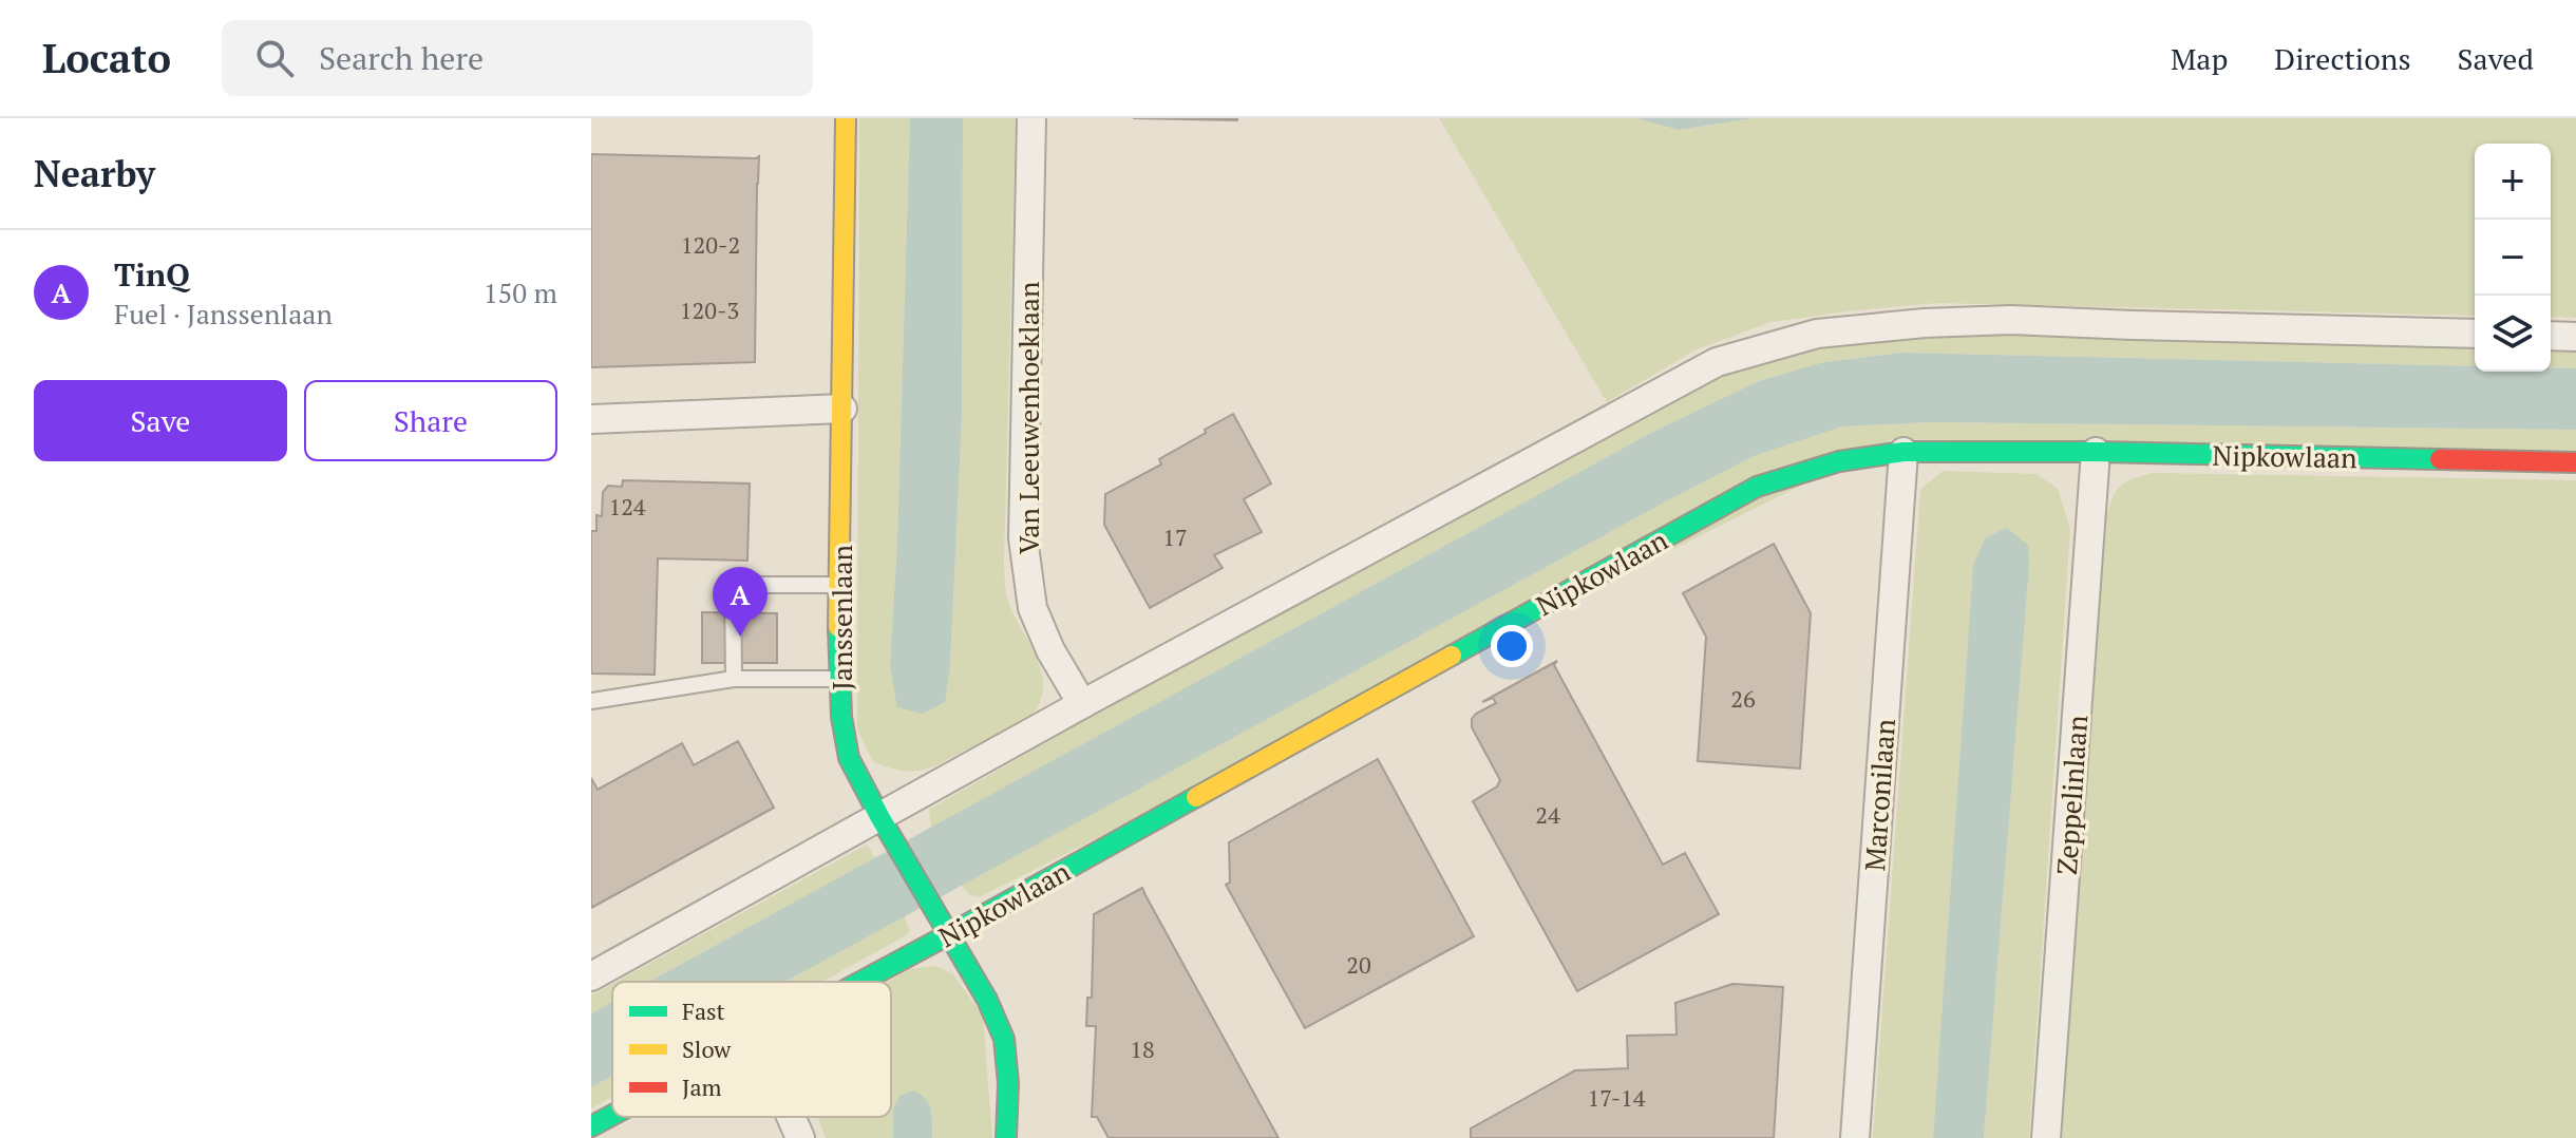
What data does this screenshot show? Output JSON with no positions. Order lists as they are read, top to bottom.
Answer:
{
  "streets": {
    "street": [
      "Van Leeuwenhoeklaan",
      "Nipkowlaan",
      "Janssenlaan",
      "Marconilaan",
      "Zeppelinlaan"
    ]
  },
  "crossings": [
    ["Nipkowlaan", "Janssenlaan"],
    ["Nipkowlaan", "Marconilaan"],
    ["Nipkowlaan", "Zeppelinlaan"]
  ],
  "house_numbers": [
    "120-2",
    "120-3",
    "124",
    "17",
    "26",
    "24",
    "20",
    "18",
    "17-14"
  ],
  "legend": ["Fast", "Slow", "Jam"],
  "page": {
    "header": "Locato",
    "search": "Search here",
    "nav": ["Map", "Directions", "Saved"],
    "heading": "Nearby",
    "map_buttons": ["+", "−"],
    "list": [
      {
        "mark": "A",
        "name": "TinQ",
        "note": "Fuel · Janssenlaan",
        "value": "150 m"
      }
    ],
    "buttons": ["Save", "Share"],
    "pins": "A"
  }
}
